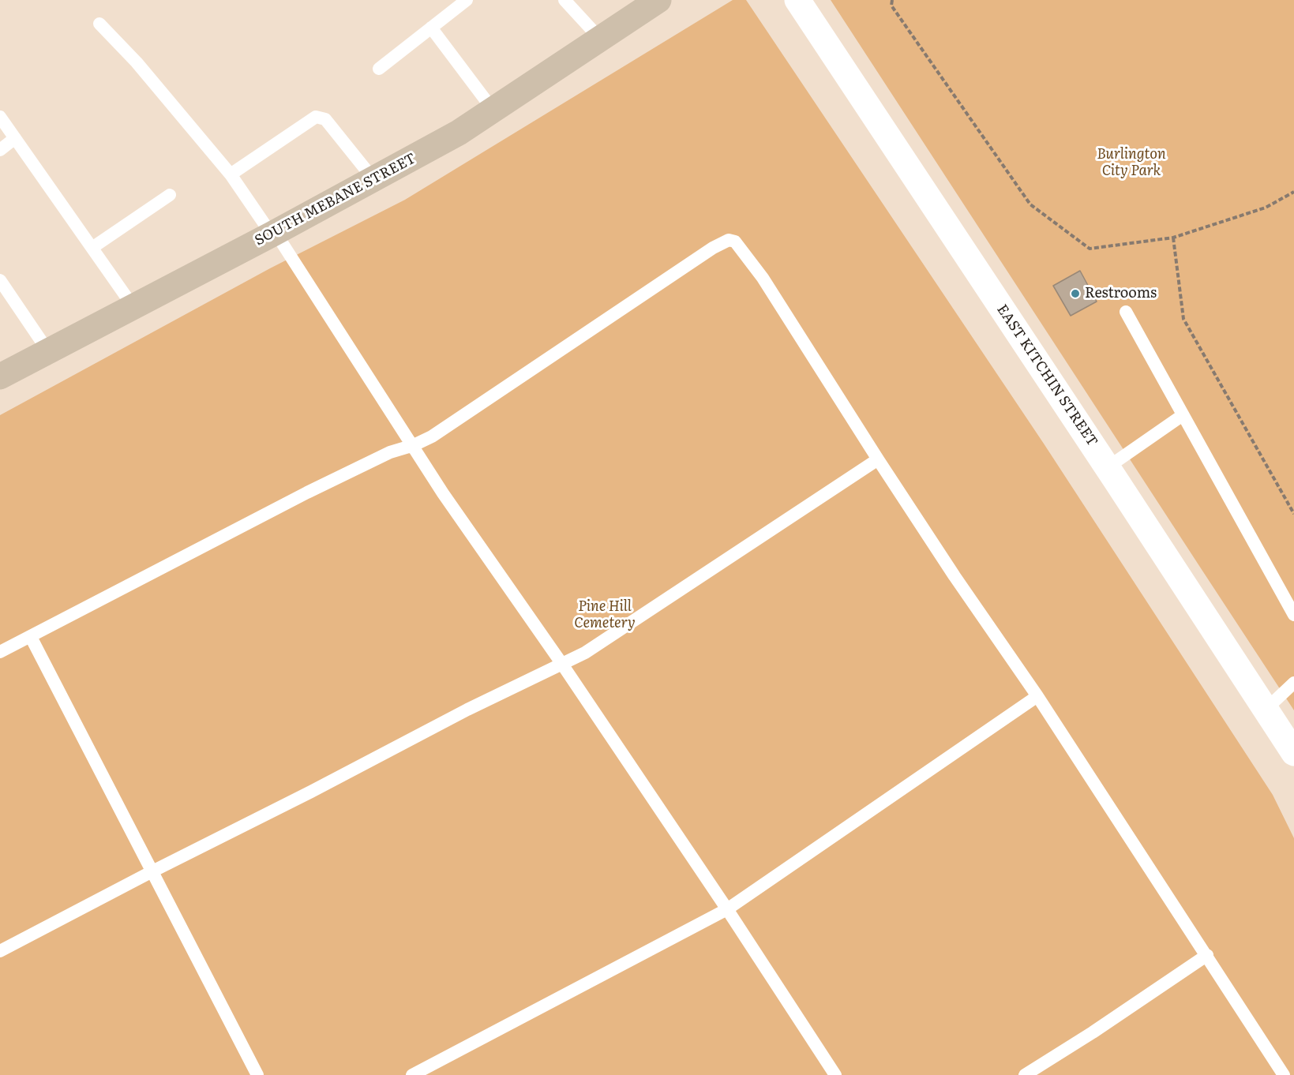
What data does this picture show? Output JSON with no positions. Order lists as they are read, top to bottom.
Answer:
{
  "streets": {
    "street": ["SOUTH MEBANE STREET", "EAST KITCHIN STREET"]
  },
  "parks": ["Burlington City Park", "Pine Hill Cemetery"],
  "places": ["Restrooms"]
}
